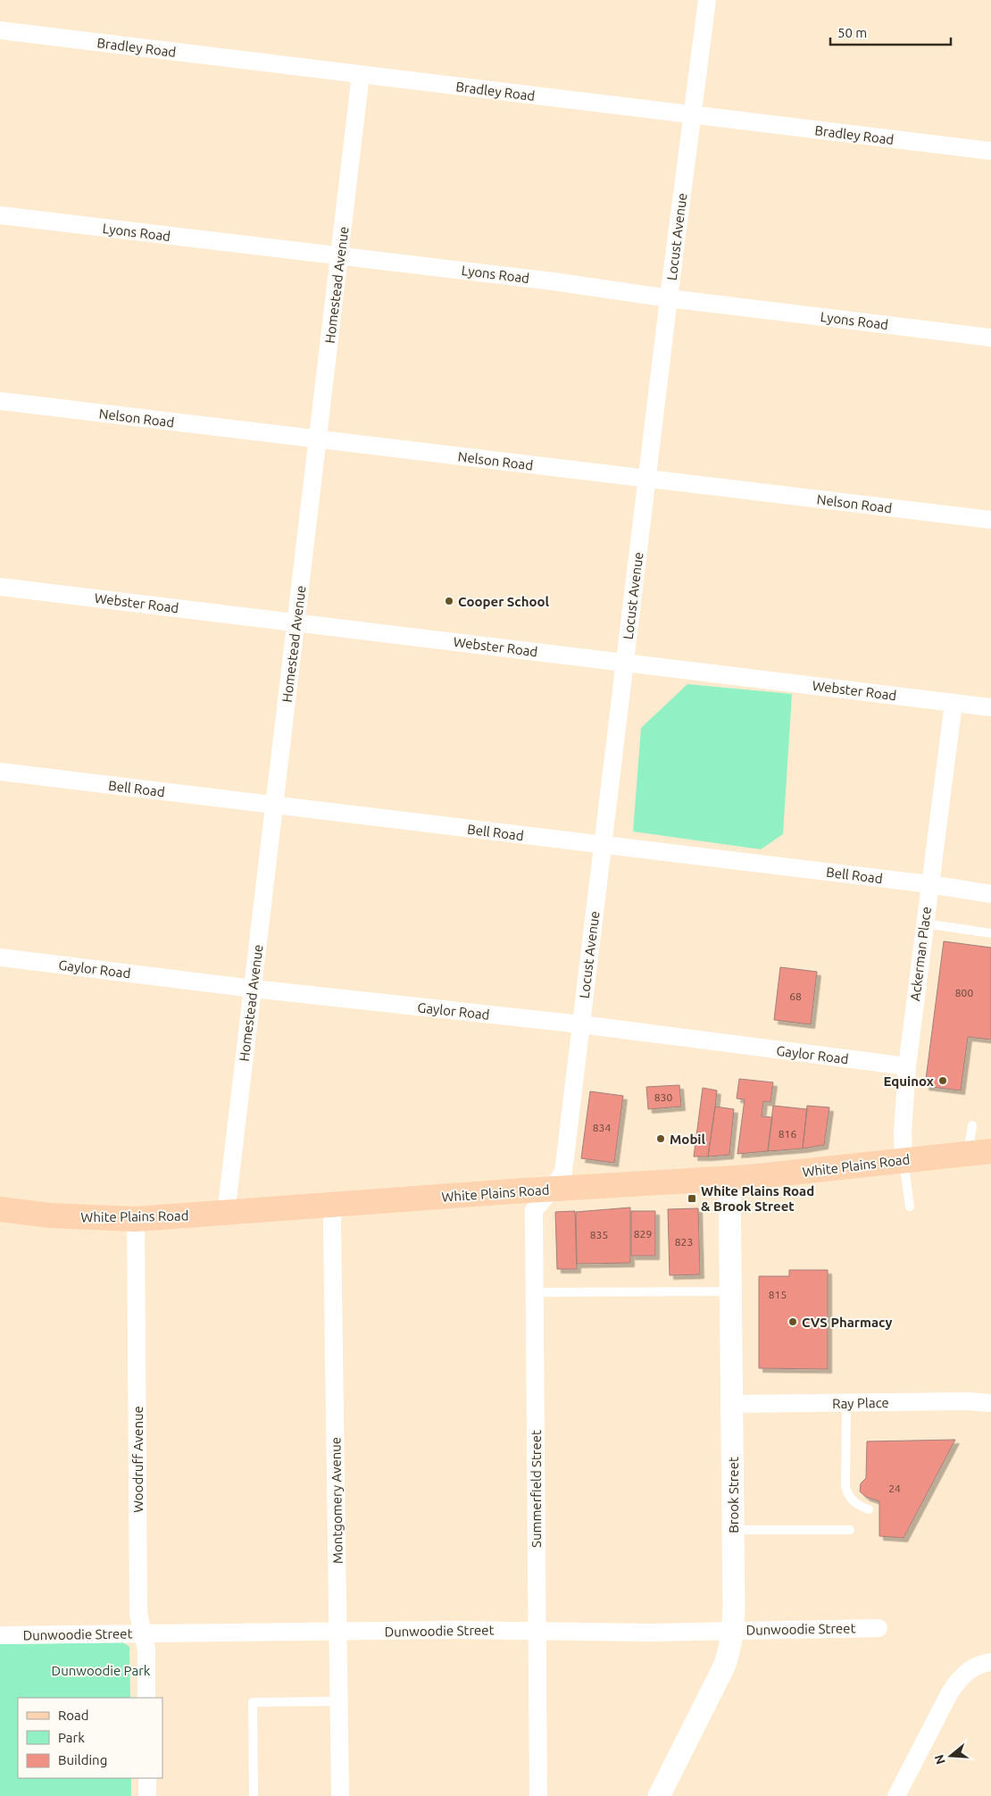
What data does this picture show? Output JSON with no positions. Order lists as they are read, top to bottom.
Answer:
{
  "streets": {
    "main road": ["White Plains Road"],
    "street": [
      "Bradley Road",
      "Lyons Road",
      "Locust Avenue",
      "Homestead Avenue",
      "Nelson Road",
      "Webster Road",
      "Bell Road",
      "Ackerman Place",
      "Gaylor Road",
      "Ray Place",
      "Woodruff Avenue",
      "Summerfield Street",
      "Brook Street",
      "Montgomery Avenue",
      "Dunwoodie Street"
    ]
  },
  "crossings": [
    ["Bradley Road", "Locust Avenue"],
    ["Bradley Road", "Homestead Avenue"],
    ["Lyons Road", "Locust Avenue"],
    ["Lyons Road", "Homestead Avenue"],
    ["Locust Avenue", "Nelson Road"],
    ["Locust Avenue", "Webster Road"],
    ["Locust Avenue", "Bell Road"],
    ["Locust Avenue", "Gaylor Road"],
    ["Locust Avenue", "White Plains Road"],
    ["Locust Avenue", "Summerfield Street"],
    ["Homestead Avenue", "Nelson Road"],
    ["Homestead Avenue", "Webster Road"],
    ["Homestead Avenue", "Bell Road"],
    ["Homestead Avenue", "Gaylor Road"],
    ["Homestead Avenue", "White Plains Road"],
    ["Webster Road", "Ackerman Place"],
    ["Bell Road", "Ackerman Place"],
    ["Ackerman Place", "Gaylor Road"],
    ["Ackerman Place", "White Plains Road"],
    ["White Plains Road", "Woodruff Avenue"],
    ["White Plains Road", "Summerfield Street"],
    ["White Plains Road", "Brook Street"],
    ["White Plains Road", "Montgomery Avenue"],
    ["Ray Place", "Brook Street"],
    ["Woodruff Avenue", "Dunwoodie Street"],
    ["Summerfield Street", "Dunwoodie Street"],
    ["Brook Street", "Dunwoodie Street"],
    ["Montgomery Avenue", "Dunwoodie Street"]
  ],
  "parks": ["Dunwoodie Park"],
  "places": {
    "other": [
      "Cooper School",
      "Equinox",
      "Mobil",
      "CVS Pharmacy"
    ],
    "transit": ["White Plains Road & Brook Street"]
  },
  "house_numbers": [
    "800",
    "68",
    "830",
    "834",
    "816",
    "829",
    "835",
    "823",
    "815",
    "24"
  ],
  "legend": ["Road", "Park", "Building"],
  "scale_bar": "50 m",
  "north": "left"
}
